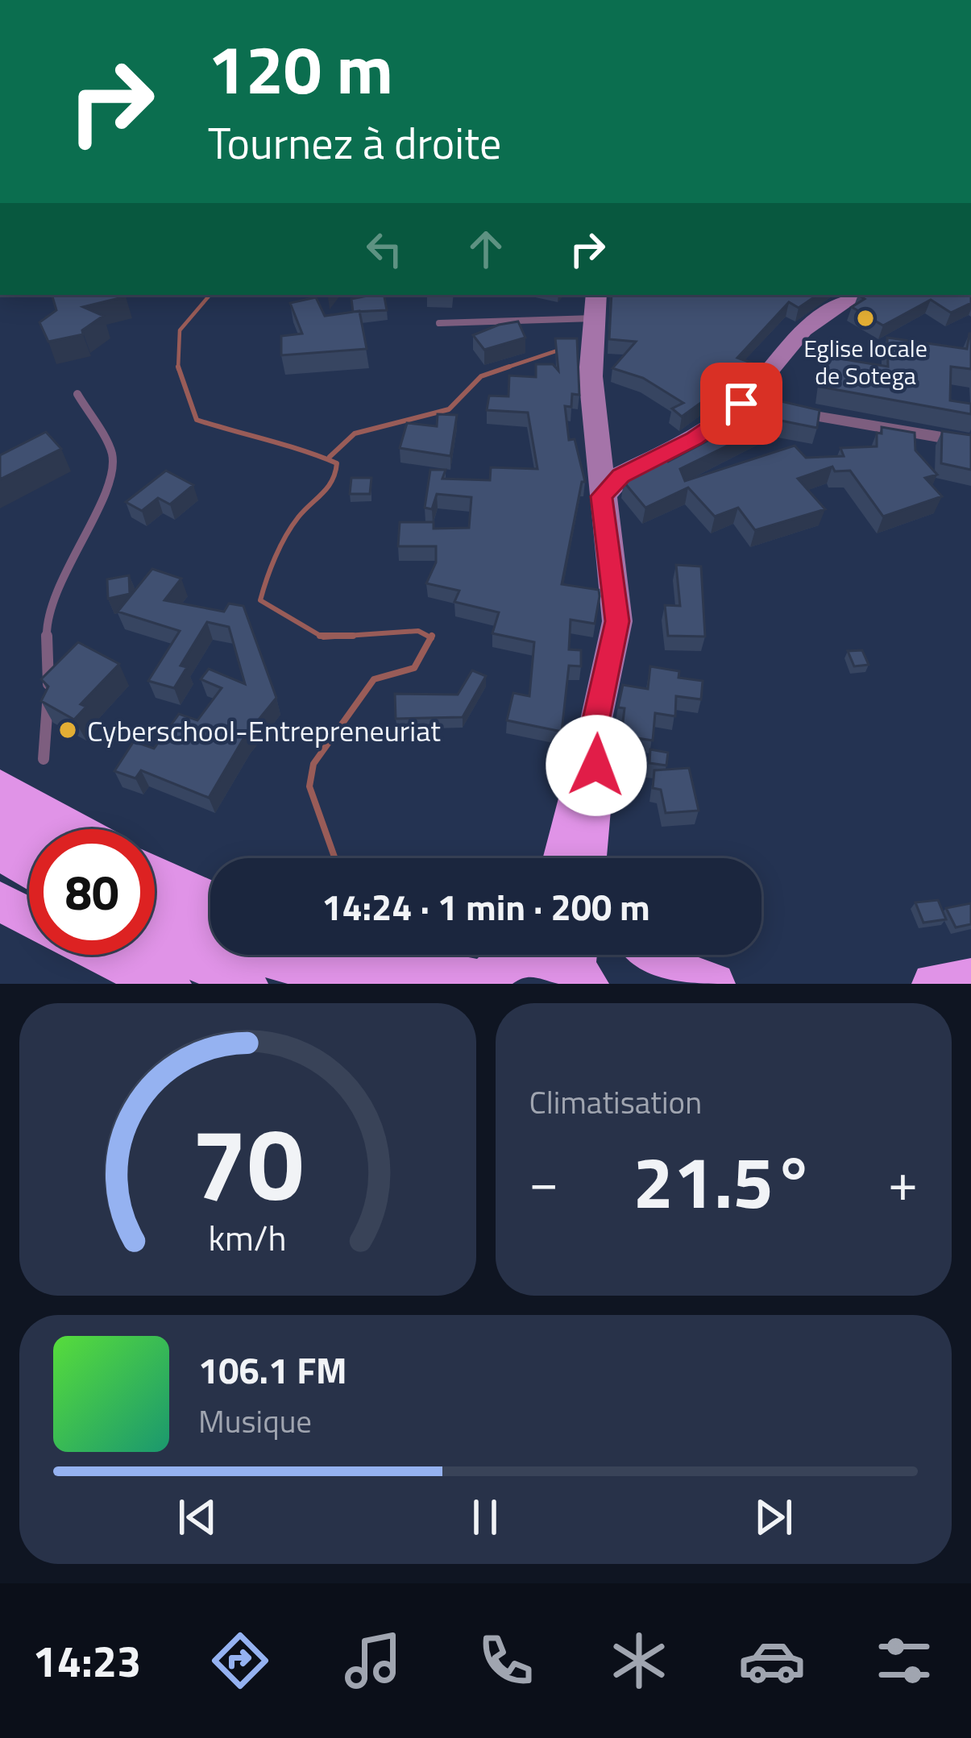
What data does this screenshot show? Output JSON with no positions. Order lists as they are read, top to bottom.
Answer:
{
  "places": ["Eglise locale de Sotega", "Cyberschool-Entrepreneuriat"],
  "page": {
    "turn": ["120 m", "Tournez à droite"],
    "limit": "80",
    "trip": "14:24 · 1 min · 200 m",
    "tile": "Climatisation",
    "heat": ["−", "21.5°", "+"],
    "song": ["106.1 FM", "Musique"],
    "tabs": "14:23",
    "gauge": ["70", "km/h"]
  }
}
